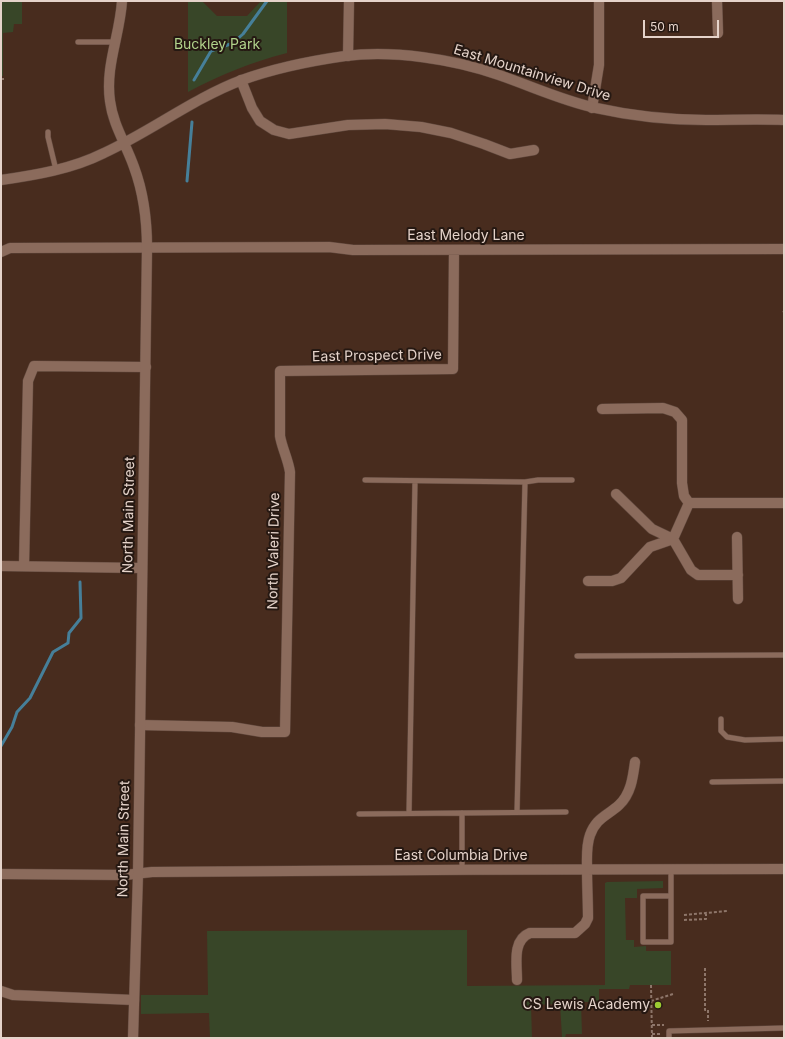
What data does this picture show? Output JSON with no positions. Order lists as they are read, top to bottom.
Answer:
{
  "streets": {
    "street": [
      "East Mountainview Drive",
      "East Melody Lane",
      "East Prospect Drive",
      "North Main Street",
      "North Valeri Drive",
      "East Columbia Drive"
    ]
  },
  "crossings": [
    ["East Mountainview Drive", "North Main Street"],
    ["East Melody Lane", "East Prospect Drive"],
    ["East Melody Lane", "North Main Street"],
    ["East Prospect Drive", "North Valeri Drive"],
    ["North Main Street", "North Valeri Drive"],
    ["North Main Street", "East Columbia Drive"]
  ],
  "parks": ["Buckley Park"],
  "places": ["CS Lewis Academy"],
  "scale_bar": "50 m"
}
